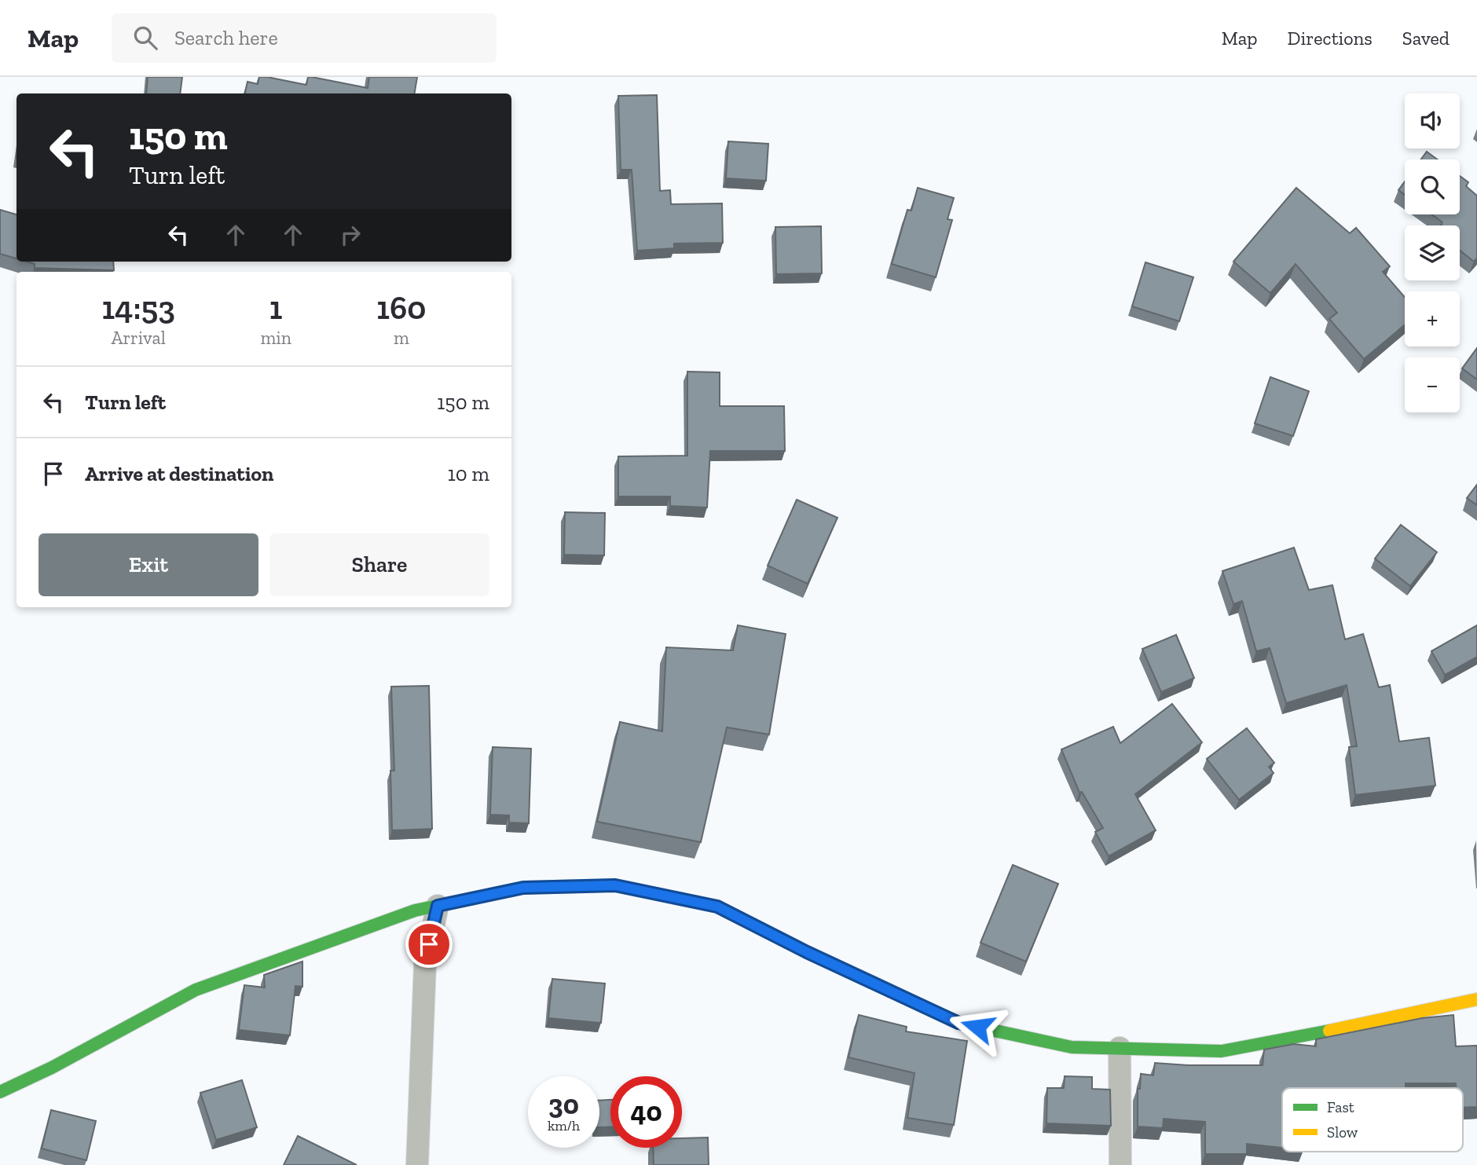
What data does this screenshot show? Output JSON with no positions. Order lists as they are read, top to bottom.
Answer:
{
  "legend": ["Fast", "Slow"],
  "page": {
    "header": "Map",
    "search": "Search here",
    "nav": ["Map", "Directions", "Saved"],
    "map_buttons": ["+", "−"],
    "turn": ["150 m", "Turn left"],
    "eta": [
      "14:53",
      "Arrival",
      "1",
      "min",
      "160",
      "m"
    ],
    "list": [
      {
        "name": "Turn left",
        "value": "150 m"
      },
      {
        "name": "Arrive at destination",
        "value": "10 m"
      }
    ],
    "buttons": ["Exit", "Share"],
    "speed": "30 km/h",
    "limit": "40"
  }
}
